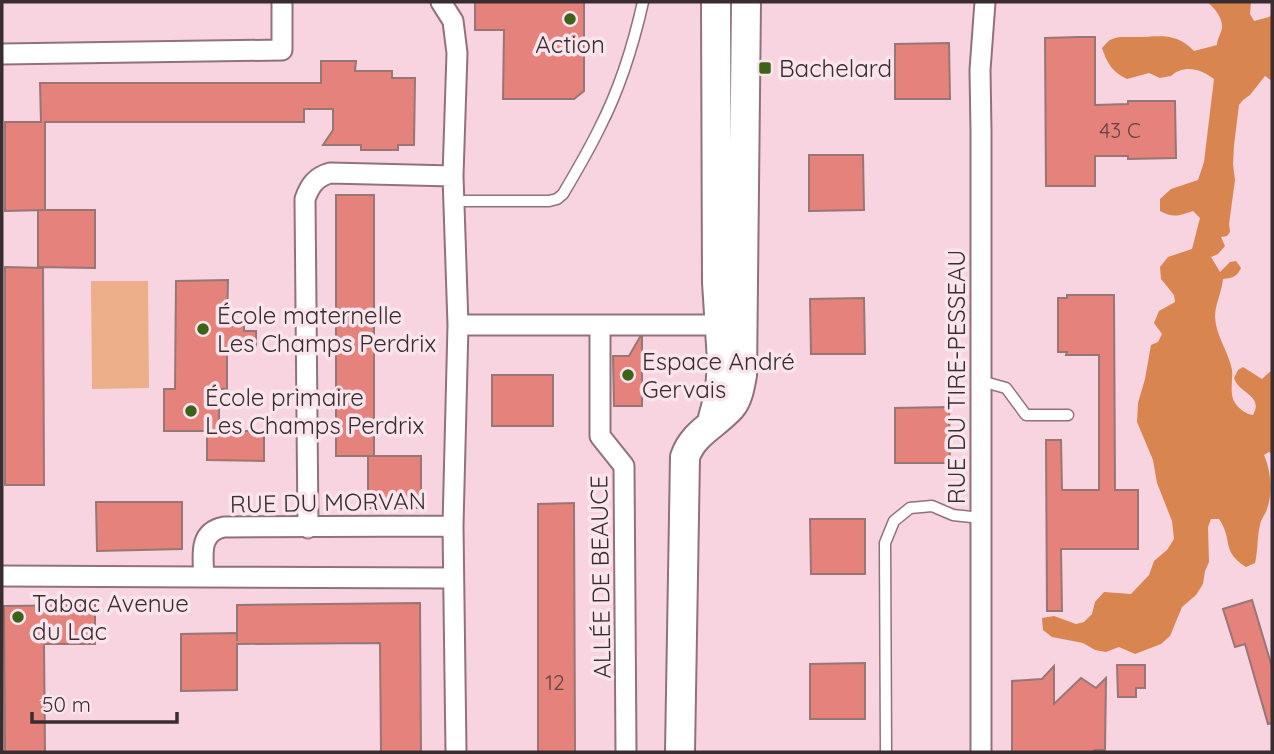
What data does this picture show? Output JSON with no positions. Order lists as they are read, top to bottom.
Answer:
{
  "streets": {
    "street": ["RUE DU TIRE-PESSEAU", "RUE DU MORVAN", "ALLÉE DE BEAUCE"]
  },
  "places": {
    "other": [
      "Action",
      "École maternelle Les Champs Perdrix",
      "Espace André Gervais",
      "École primaire Les Champs Perdrix",
      "Tabac Avenue du Lac"
    ],
    "transit": ["Bachelard"]
  },
  "house_numbers": ["43 C", "12"],
  "scale_bar": "50 m"
}
